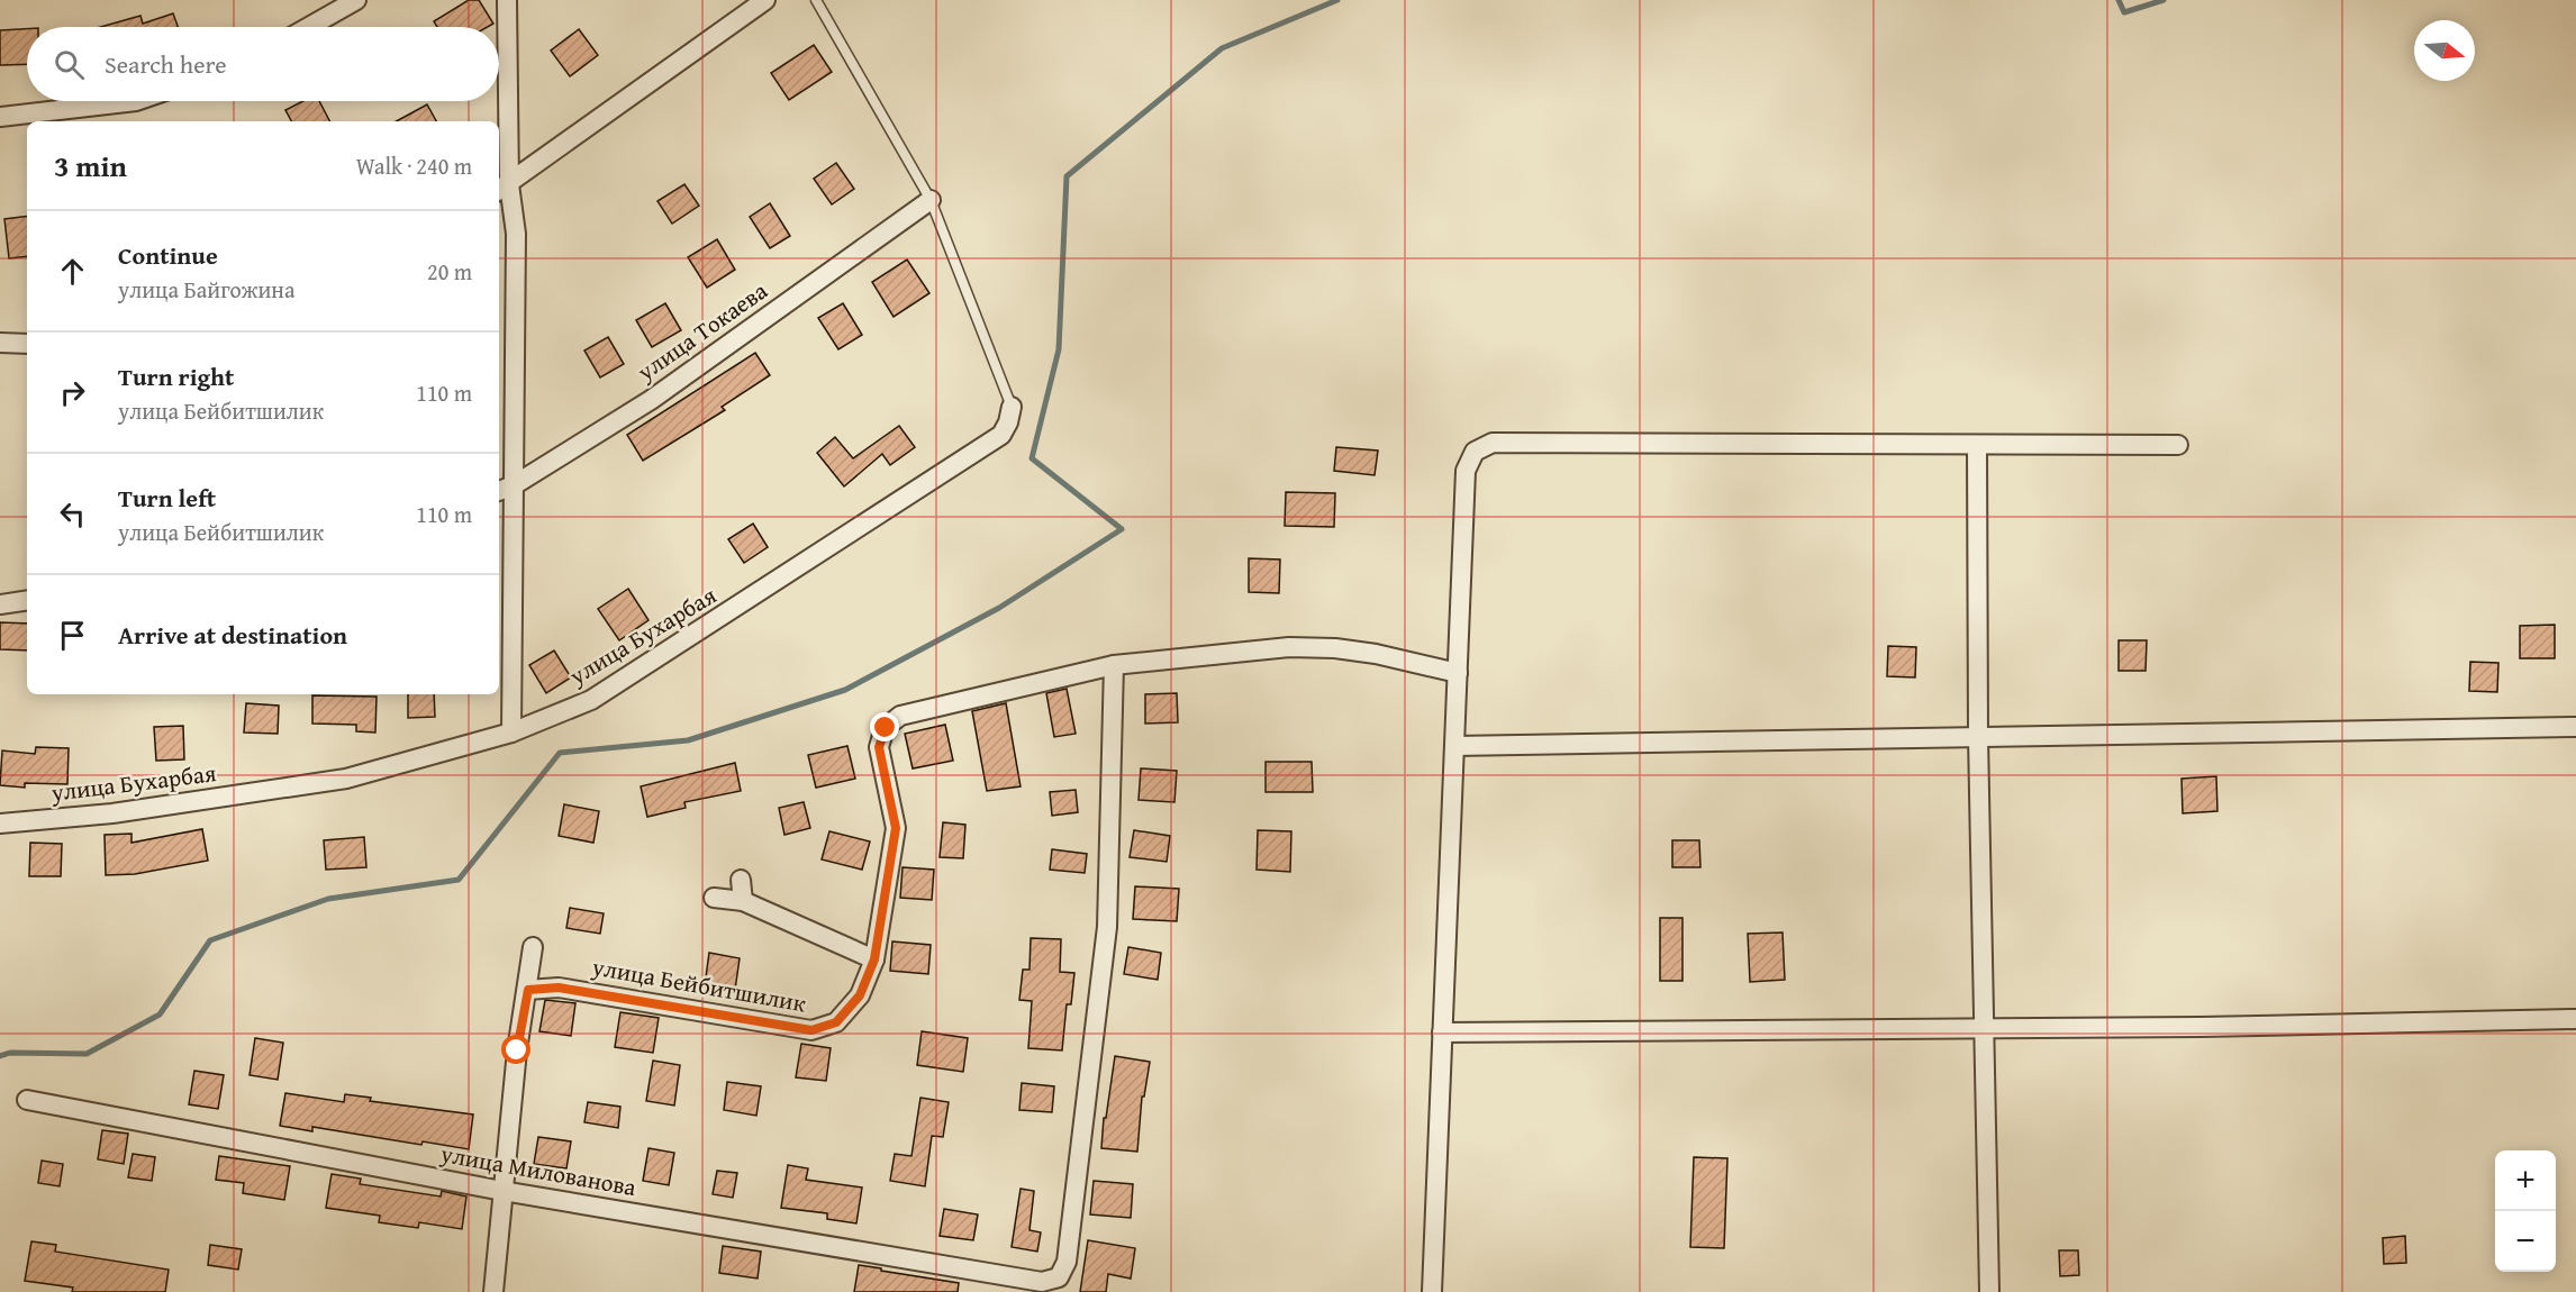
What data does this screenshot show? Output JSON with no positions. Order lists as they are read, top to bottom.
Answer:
{
  "streets": {
    "street": [
      "улица Токаева",
      "улица Бухарбая",
      "улица Бейбитшилик",
      "улица Милованова"
    ]
  },
  "crossings": [
    ["улица Бейбитшилик", "улица Милованова"]
  ],
  "north": "right",
  "page": {
    "search": "Search here",
    "heading": ["3 min", "Walk · 240 m"],
    "list": [
      ["Continue", "улица Байгожина", "20 m"],
      ["Turn right", "улица Бейбитшилик", "110 m"],
      ["Turn left", "улица Бейбитшилик", "110 m"],
      "Arrive at destination"
    ],
    "map_buttons": ["+", "−"]
  }
}
